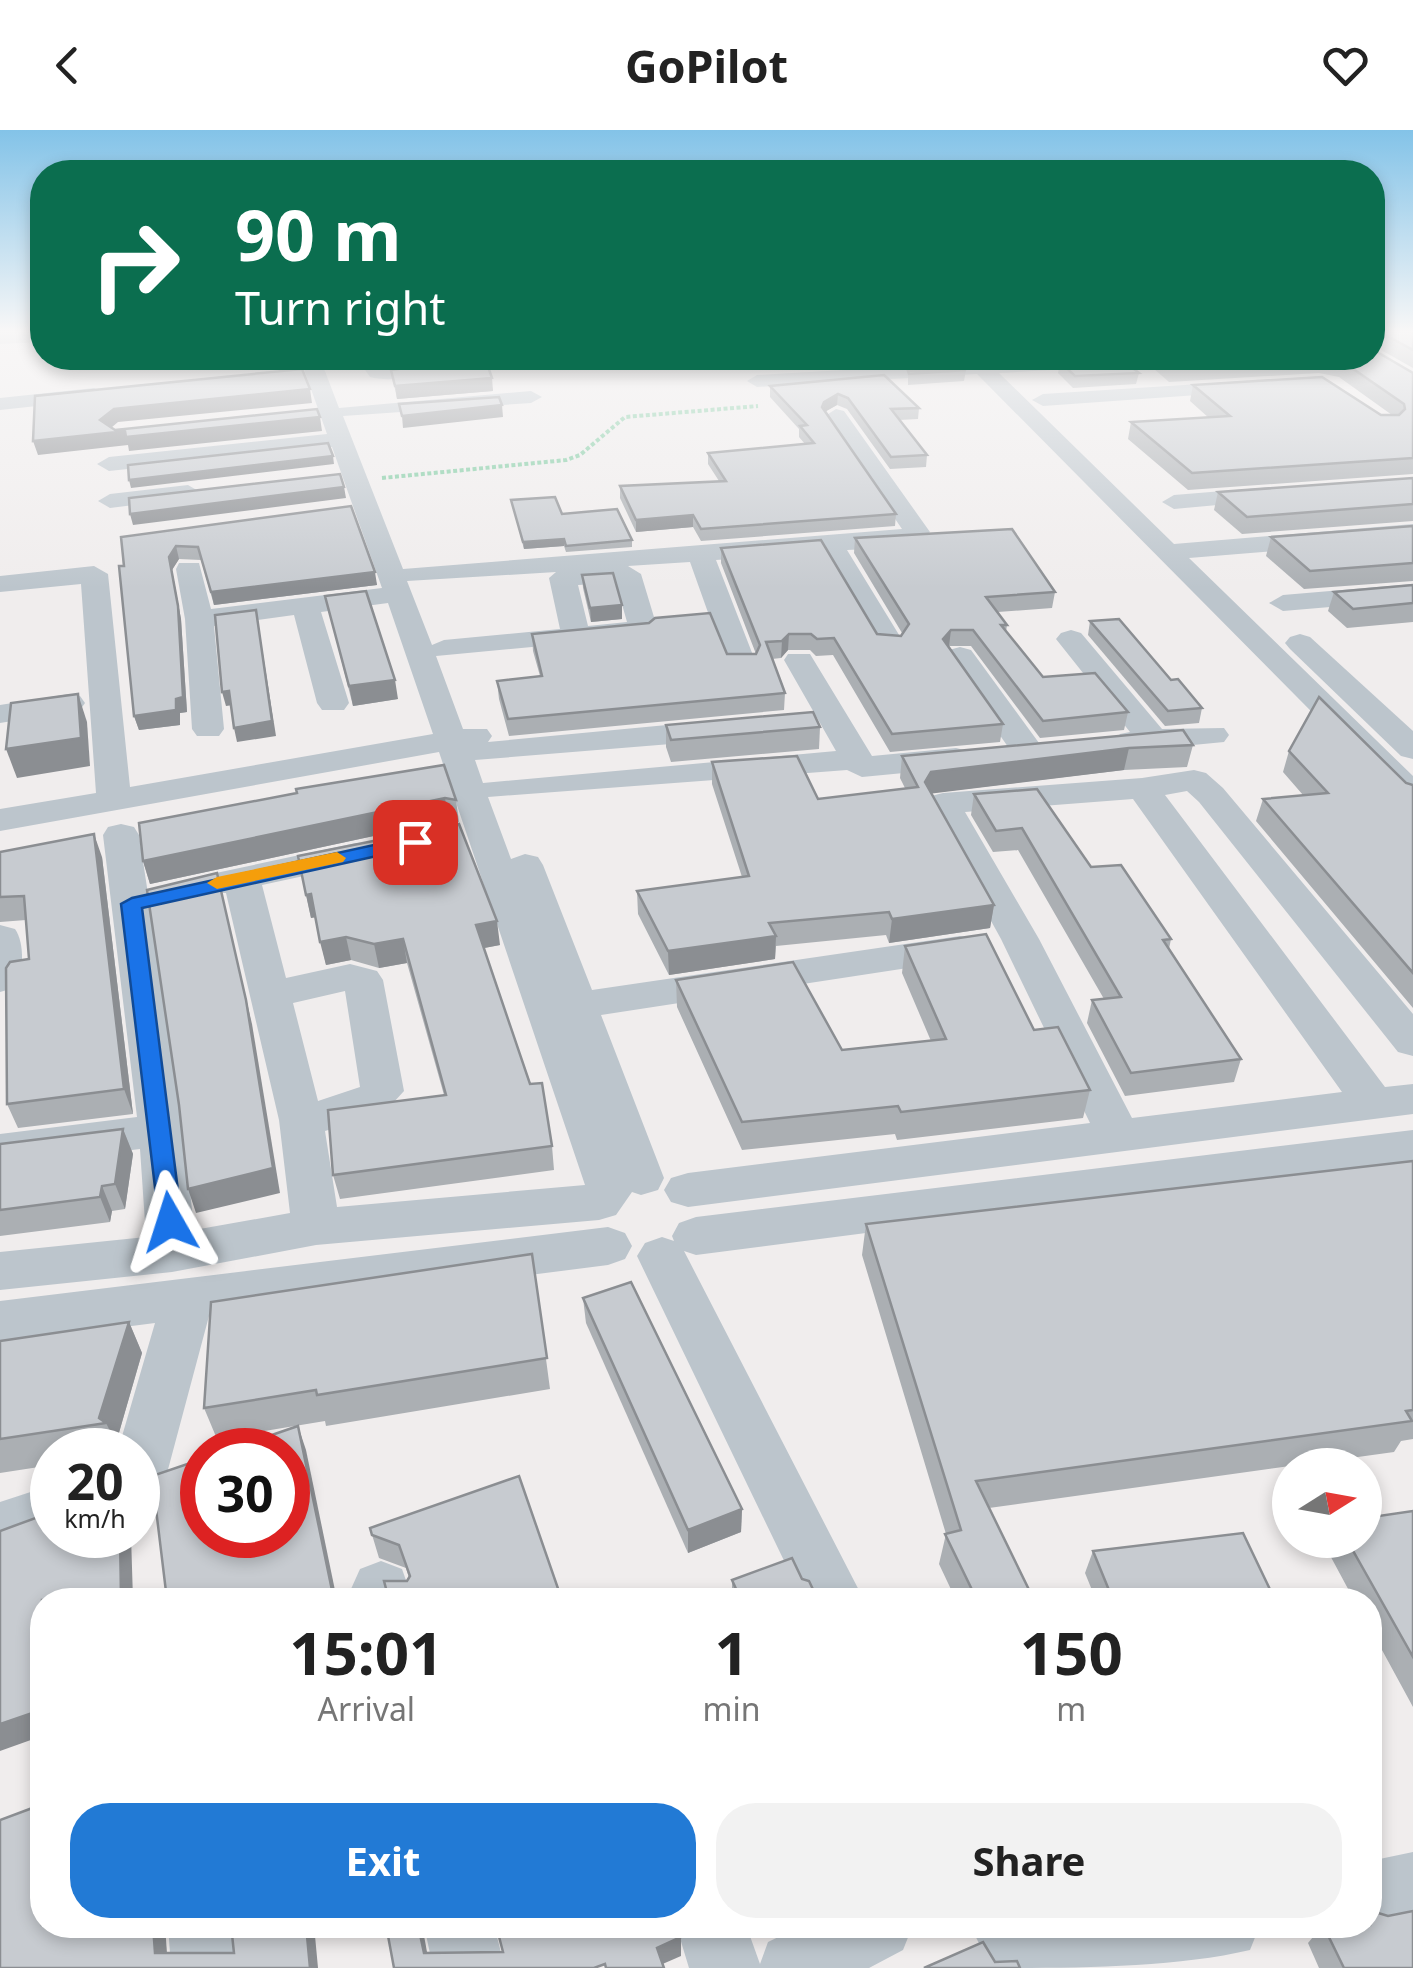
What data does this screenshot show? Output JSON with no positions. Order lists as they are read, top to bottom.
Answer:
{
  "north": "right",
  "page": {
    "header": "GoPilot",
    "turn": ["90 m", "Turn right"],
    "speed": "20 km/h",
    "limit": "30",
    "eta": [
      "15:01",
      "Arrival",
      "1",
      "min",
      "150",
      "m"
    ],
    "buttons": ["Exit", "Share"]
  }
}
